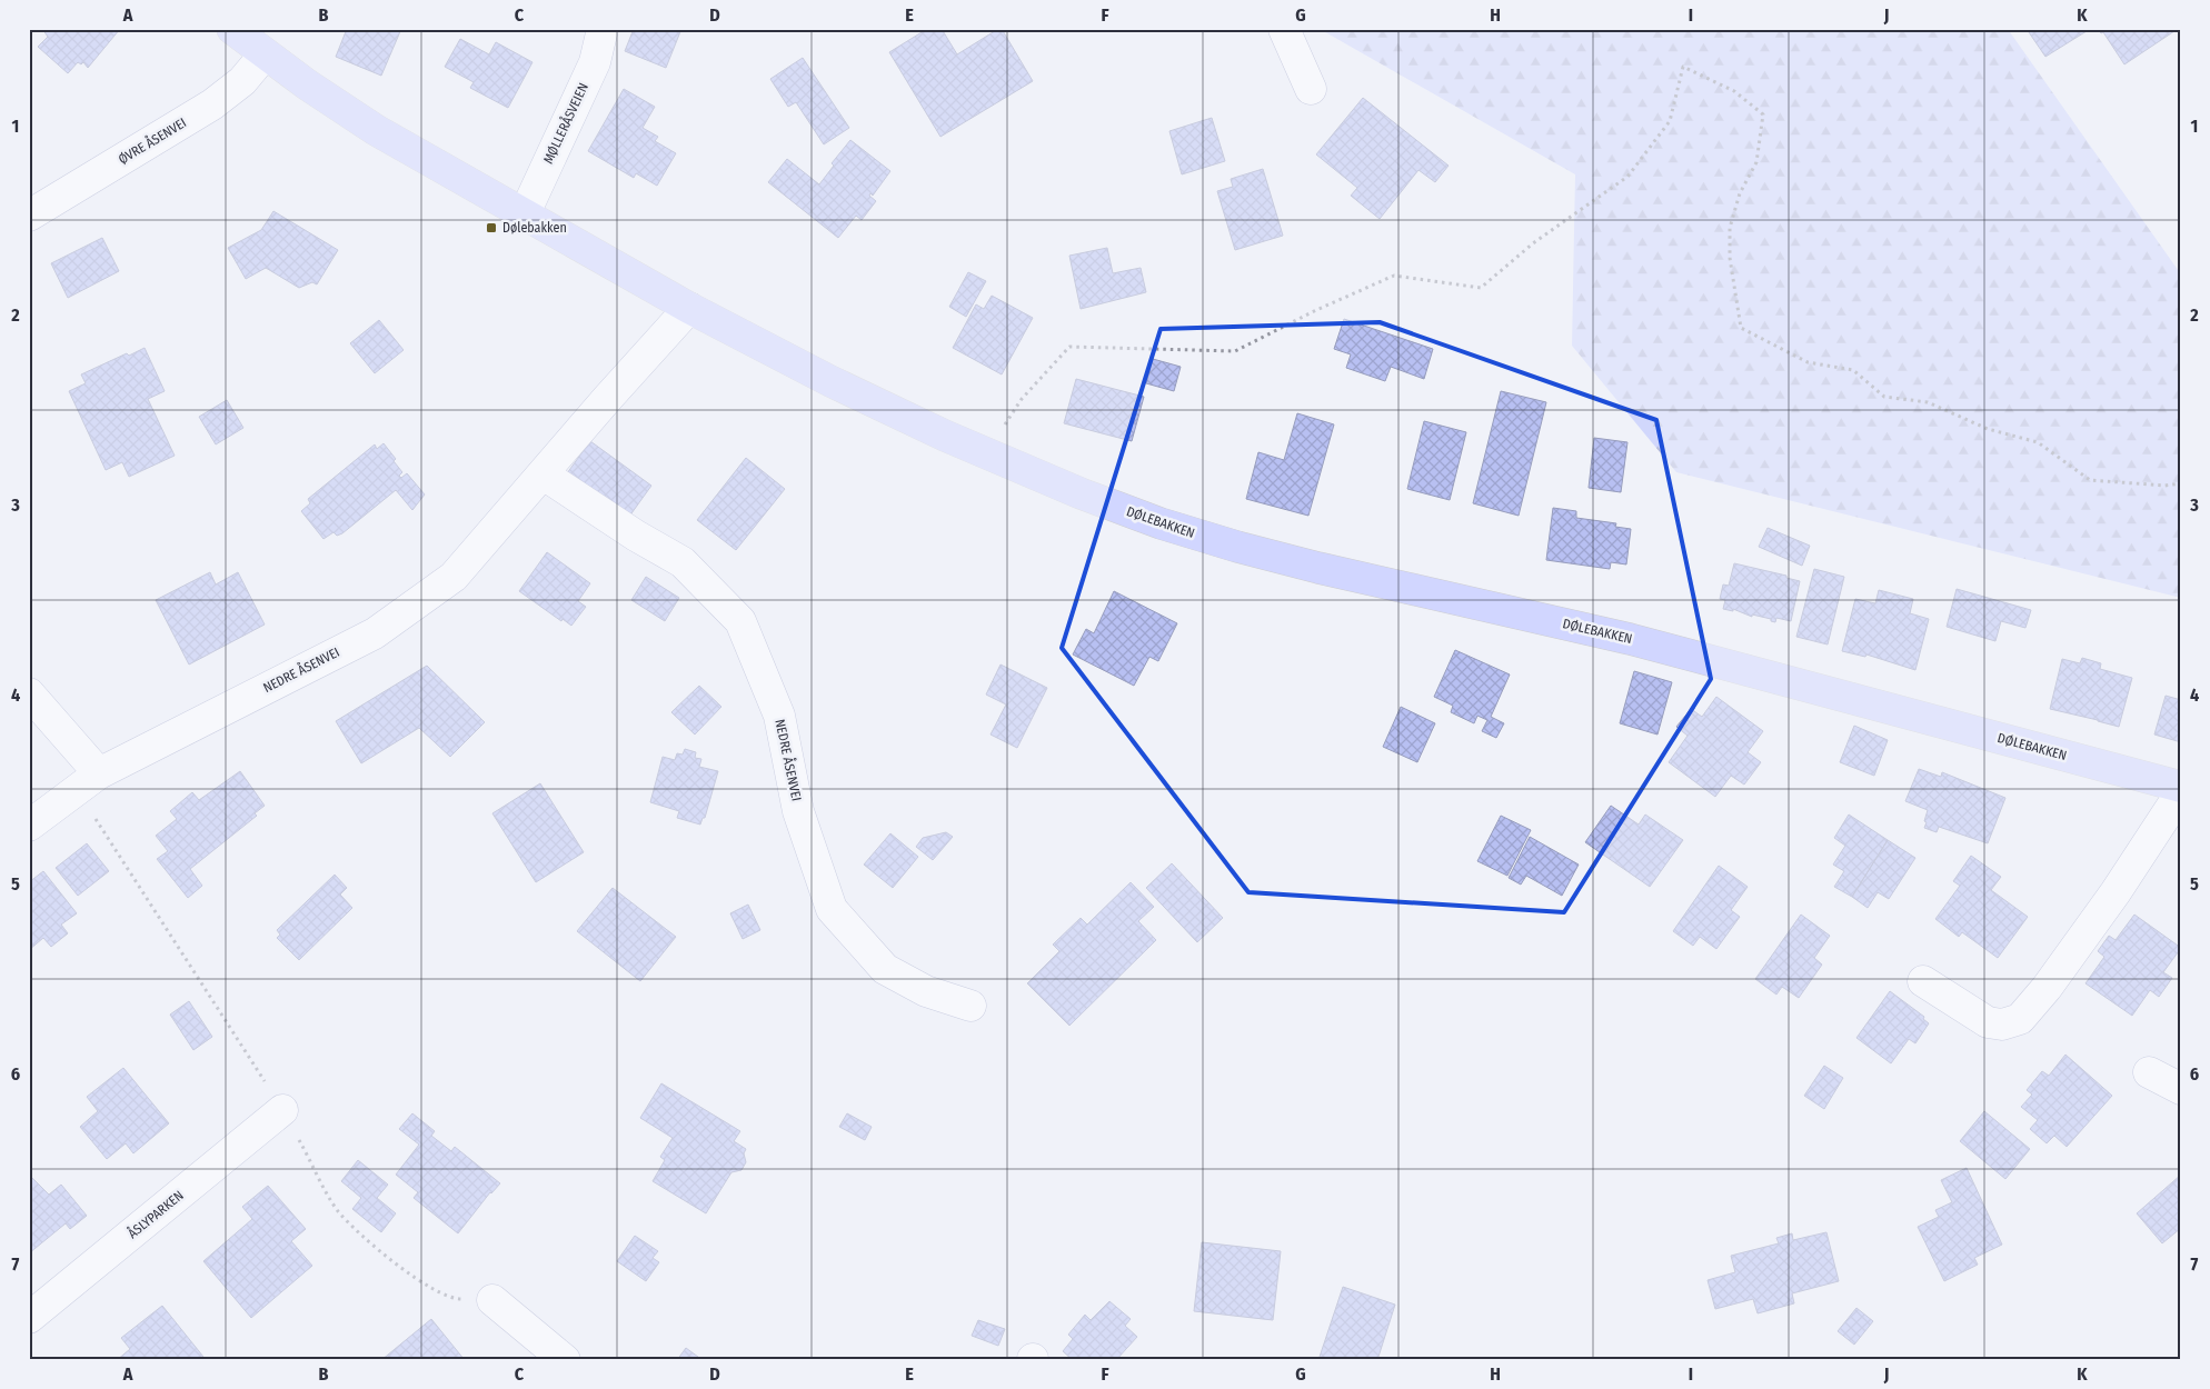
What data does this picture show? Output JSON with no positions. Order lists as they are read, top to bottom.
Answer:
{
  "streets": {
    "main road": ["DØLEBAKKEN"],
    "street": [
      "MØLLERÅSVEIEN",
      "ØVRE ÅSENVEI",
      "NEDRE ÅSENVEI",
      "ÅSLYPARKEN"
    ]
  },
  "crossings": [
    ["MØLLERÅSVEIEN", "DØLEBAKKEN"],
    ["ØVRE ÅSENVEI", "DØLEBAKKEN"],
    ["DØLEBAKKEN", "NEDRE ÅSENVEI"]
  ],
  "places": {
    "transit": ["Dølebakken"]
  },
  "grid": {
    "columns": [
      "A",
      "B",
      "C",
      "D",
      "E",
      "F",
      "G",
      "H",
      "I",
      "J",
      "K"
    ],
    "rows": [
      "1",
      "2",
      "3",
      "4",
      "5",
      "6",
      "7"
    ]
  }
}
